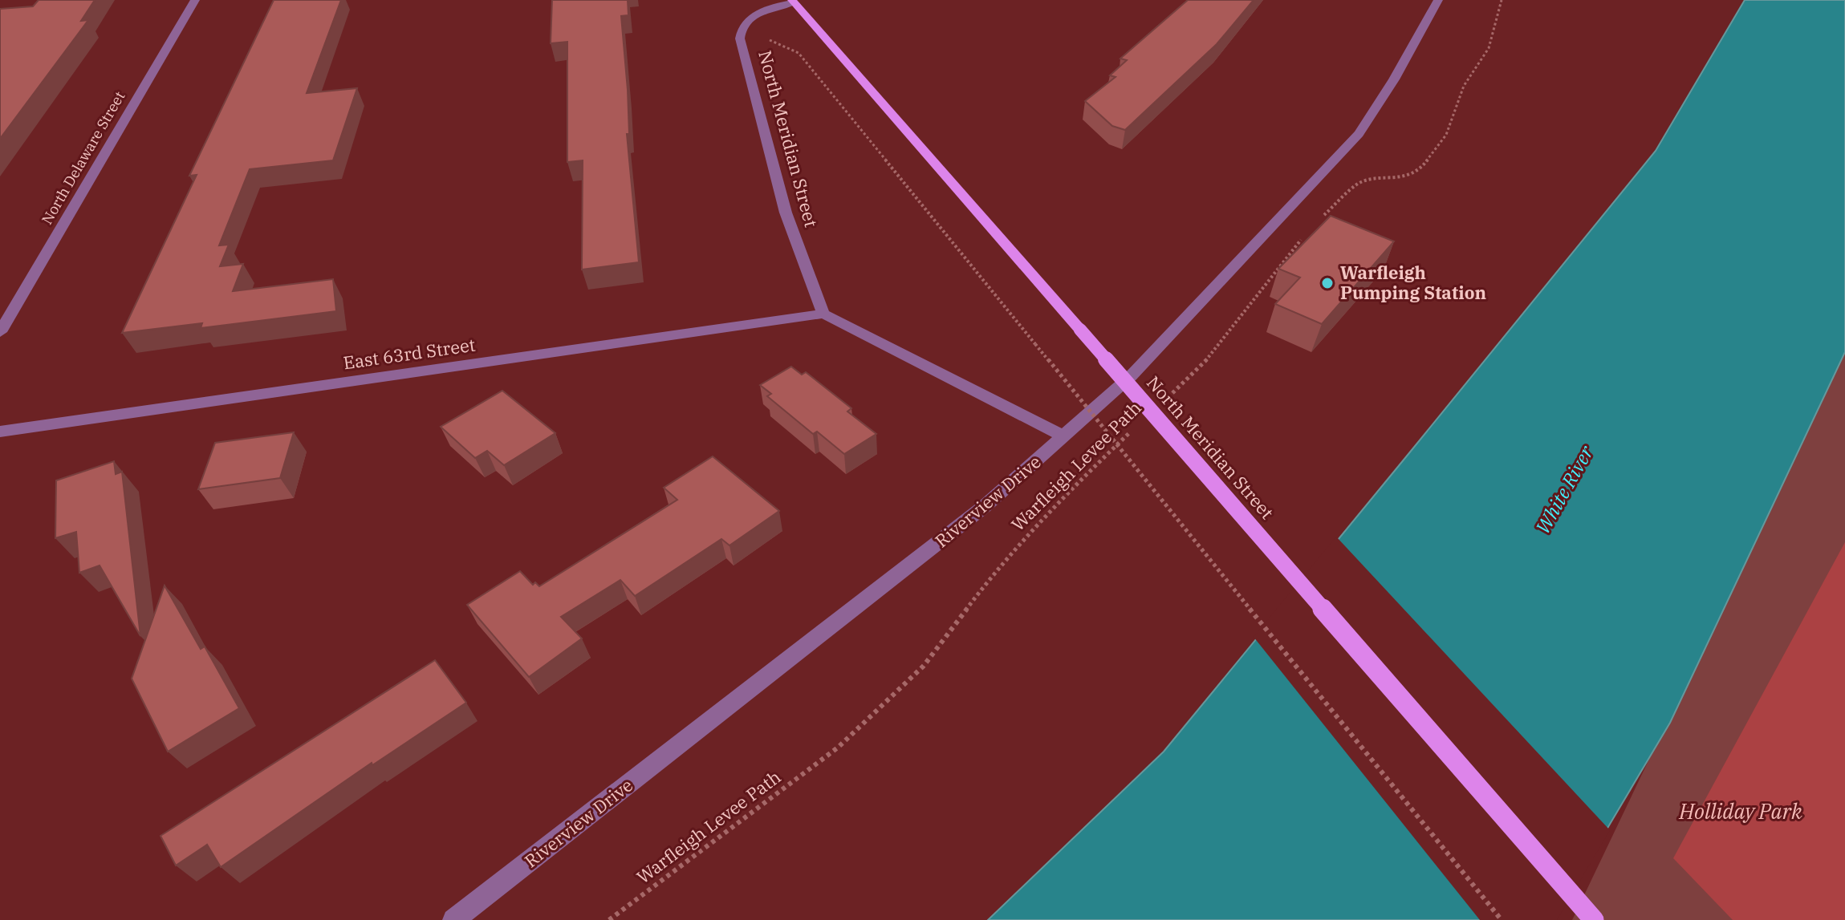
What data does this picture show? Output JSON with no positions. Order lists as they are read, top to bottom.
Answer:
{
  "streets": {
    "main road": ["North Meridian Street"],
    "street": ["North Delaware Street", "East 63rd Street", "Riverview Drive"],
    "path": ["Warfleigh Levee Path"]
  },
  "crossings": [
    ["North Meridian Street", "East 63rd Street"]
  ],
  "water": ["White River"],
  "parks": ["Holliday Park"],
  "places": ["Warfleigh Pumping Station"]
}
